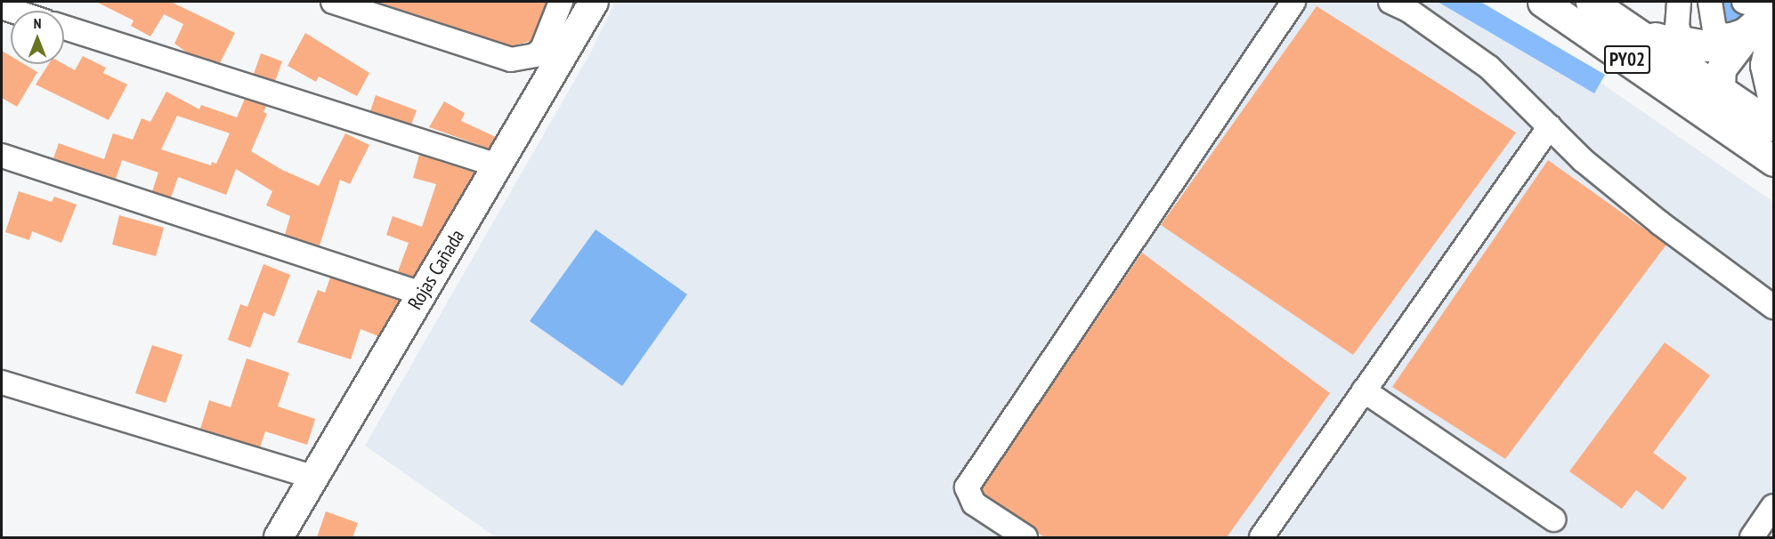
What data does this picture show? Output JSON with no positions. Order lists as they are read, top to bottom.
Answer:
{
  "streets": {
    "highway": ["PY02"],
    "main road": ["Rojas Cañada"]
  },
  "north": "top"
}
